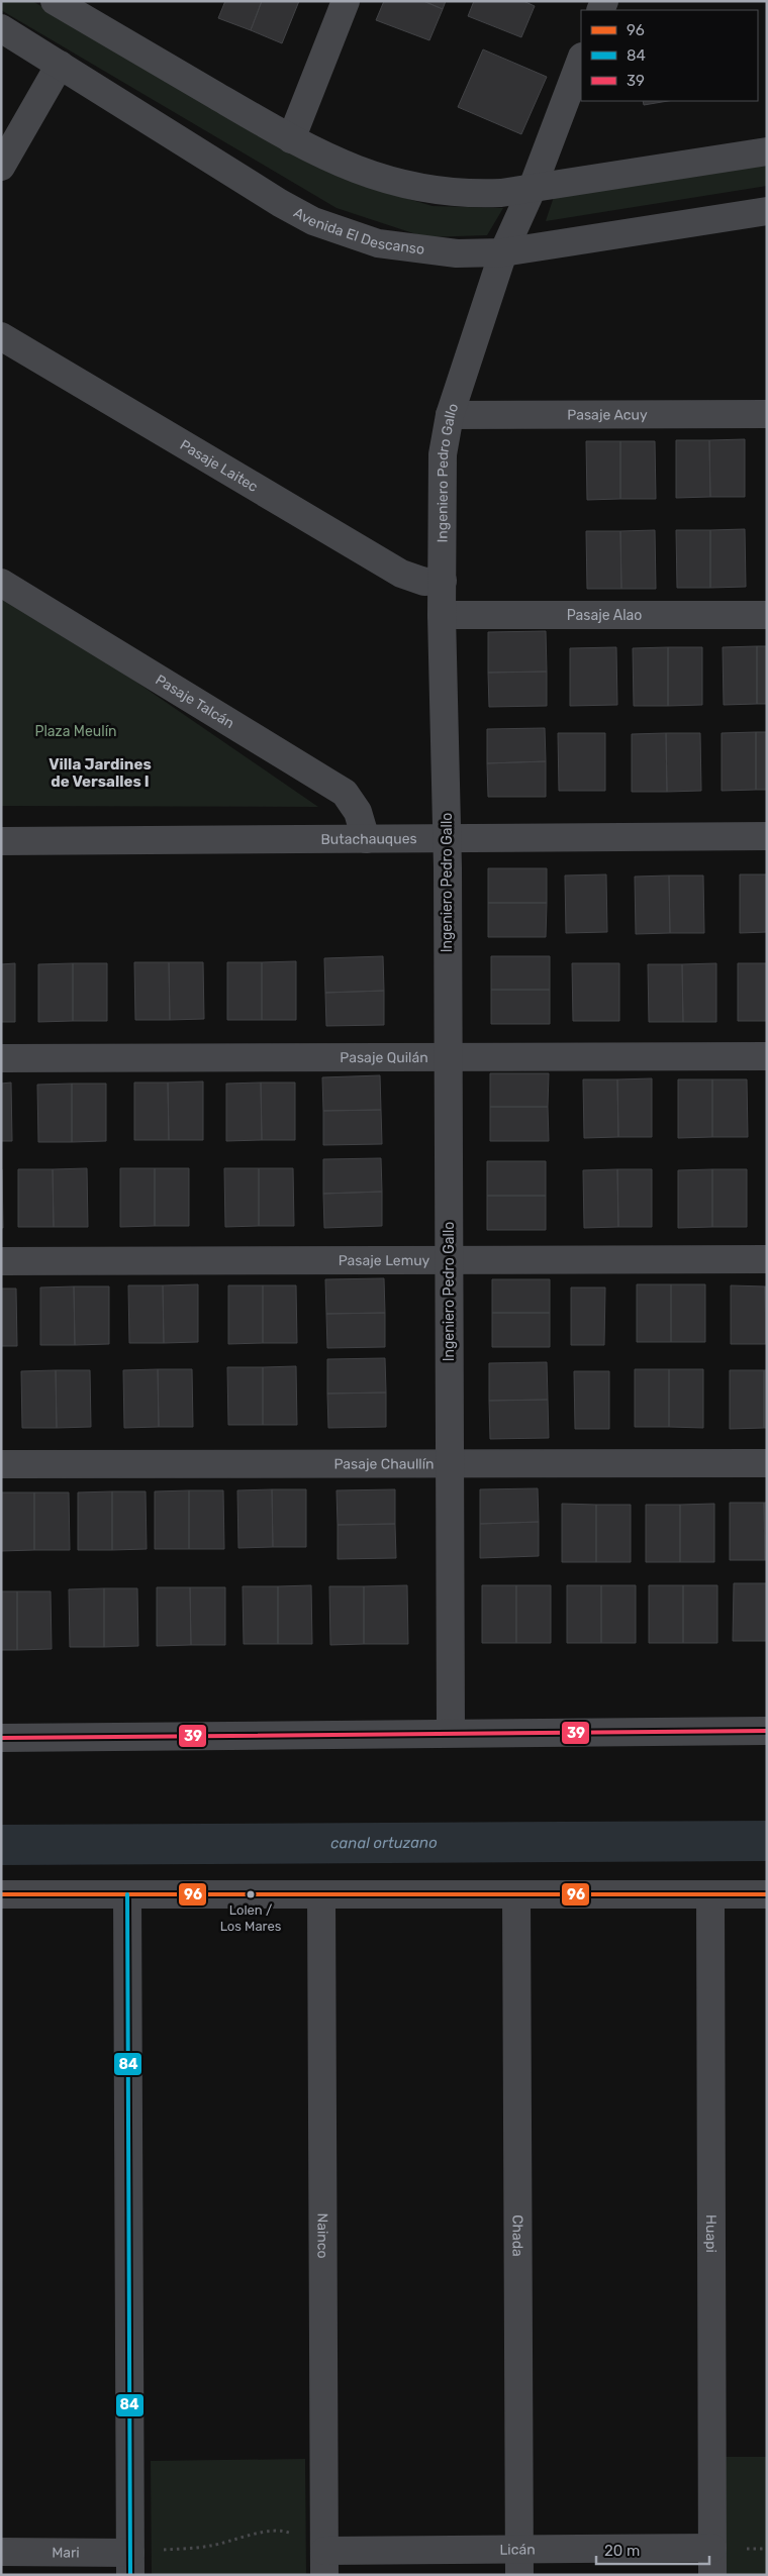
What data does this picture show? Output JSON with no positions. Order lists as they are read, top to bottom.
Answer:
{
  "streets": {
    "street": [
      "Avenida El Descanso",
      "Pasaje Acuy",
      "Pasaje Laitec",
      "Ingeniero Pedro Gallo",
      "Pasaje Alao",
      "Pasaje Talcán",
      "Butachauques",
      "Pasaje Quilán",
      "Pasaje Lemuy",
      "Pasaje Chaullín",
      "Nainco",
      "Chada",
      "Huapi",
      "Licán",
      "Mari"
    ]
  },
  "crossings": [
    ["Avenida El Descanso", "Ingeniero Pedro Gallo"],
    ["Pasaje Acuy", "Ingeniero Pedro Gallo"],
    ["Pasaje Laitec", "Ingeniero Pedro Gallo"],
    ["Ingeniero Pedro Gallo", "Pasaje Alao"],
    ["Ingeniero Pedro Gallo", "Butachauques"],
    ["Ingeniero Pedro Gallo", "Pasaje Quilán"],
    ["Ingeniero Pedro Gallo", "Pasaje Lemuy"],
    ["Ingeniero Pedro Gallo", "Pasaje Chaullín"],
    ["Pasaje Talcán", "Butachauques"],
    ["Nainco", "Licán"],
    ["Chada", "Licán"],
    ["Huapi", "Licán"]
  ],
  "districts": ["Villa Jardines de Versalles I"],
  "water": ["canal ortuzano"],
  "parks": ["Plaza Meulín"],
  "places": ["Lolen / Los Mares"],
  "lines": ["transit line 39", "transit line 96", "transit line 84"],
  "legend": ["96", "84", "39"],
  "scale_bar": "20 m"
}
